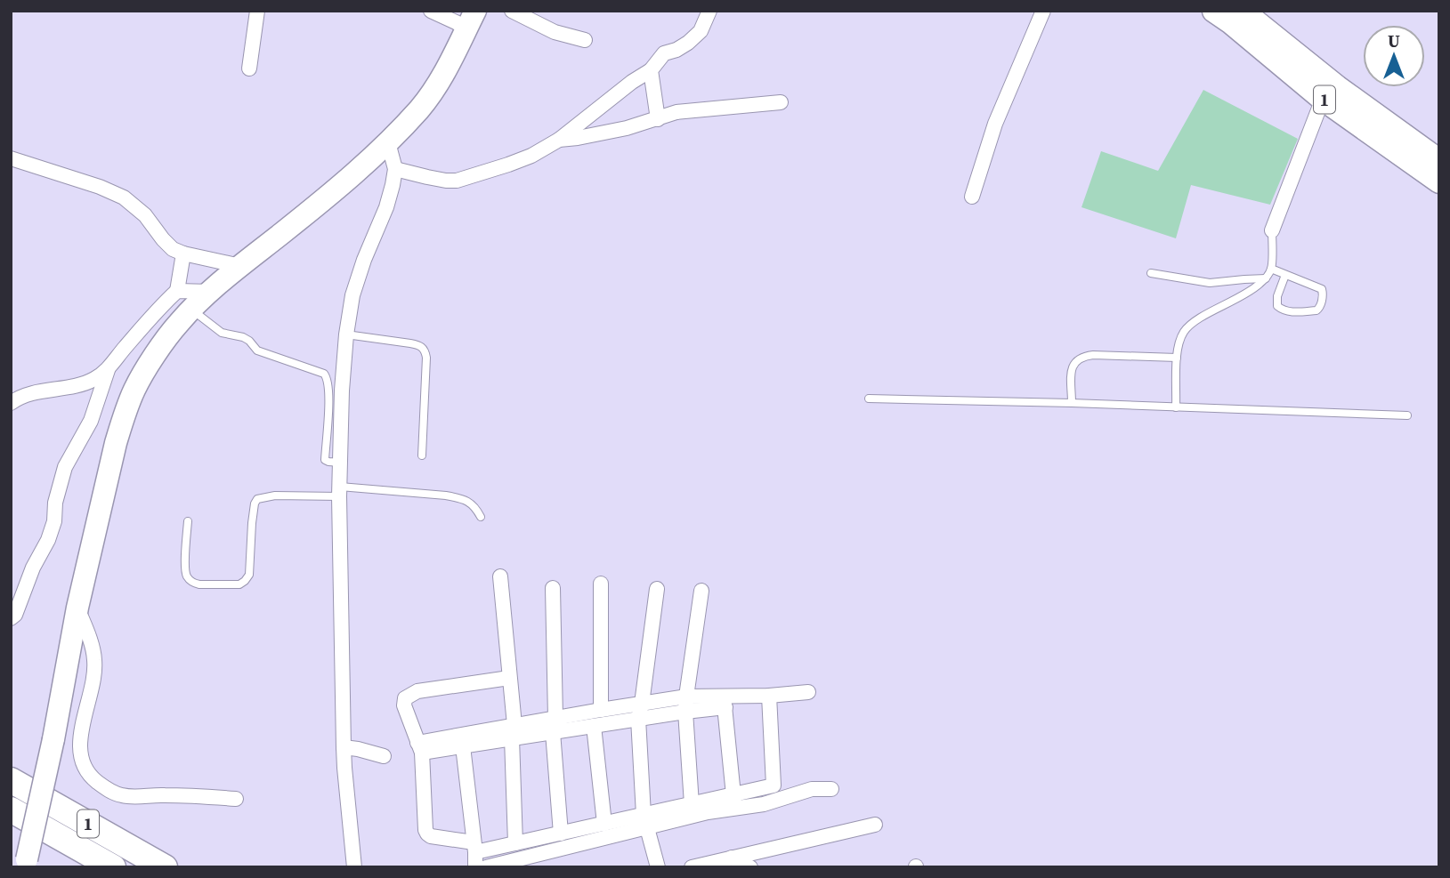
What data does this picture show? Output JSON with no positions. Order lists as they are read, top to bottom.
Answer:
{
  "streets": {
    "highway": ["1"]
  },
  "north": "top"
}
